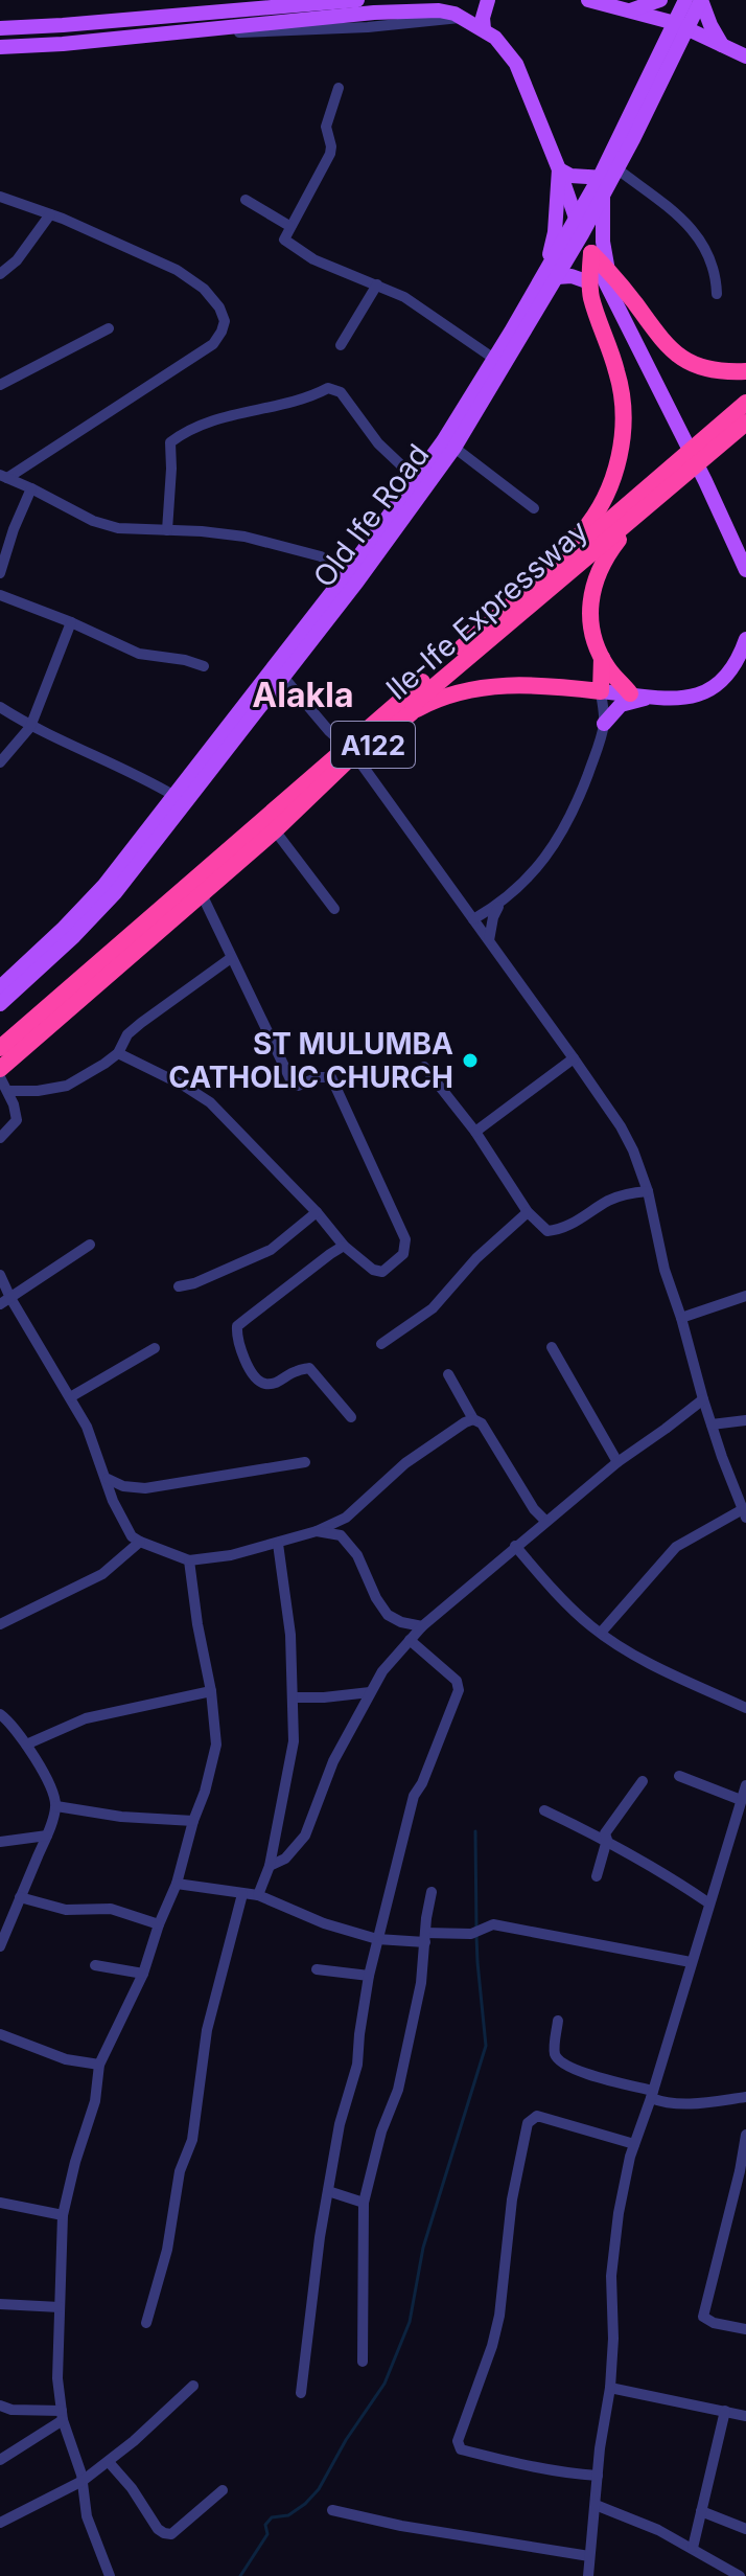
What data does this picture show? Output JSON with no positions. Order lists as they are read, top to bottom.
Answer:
{
  "streets": {
    "highway": ["Ile-Ife Expressway", "A122"],
    "main road": ["Old Ife Road"]
  },
  "districts": ["AlakIa"],
  "places": ["ST MULUMBA CATHOLIC CHURCH"]
}
